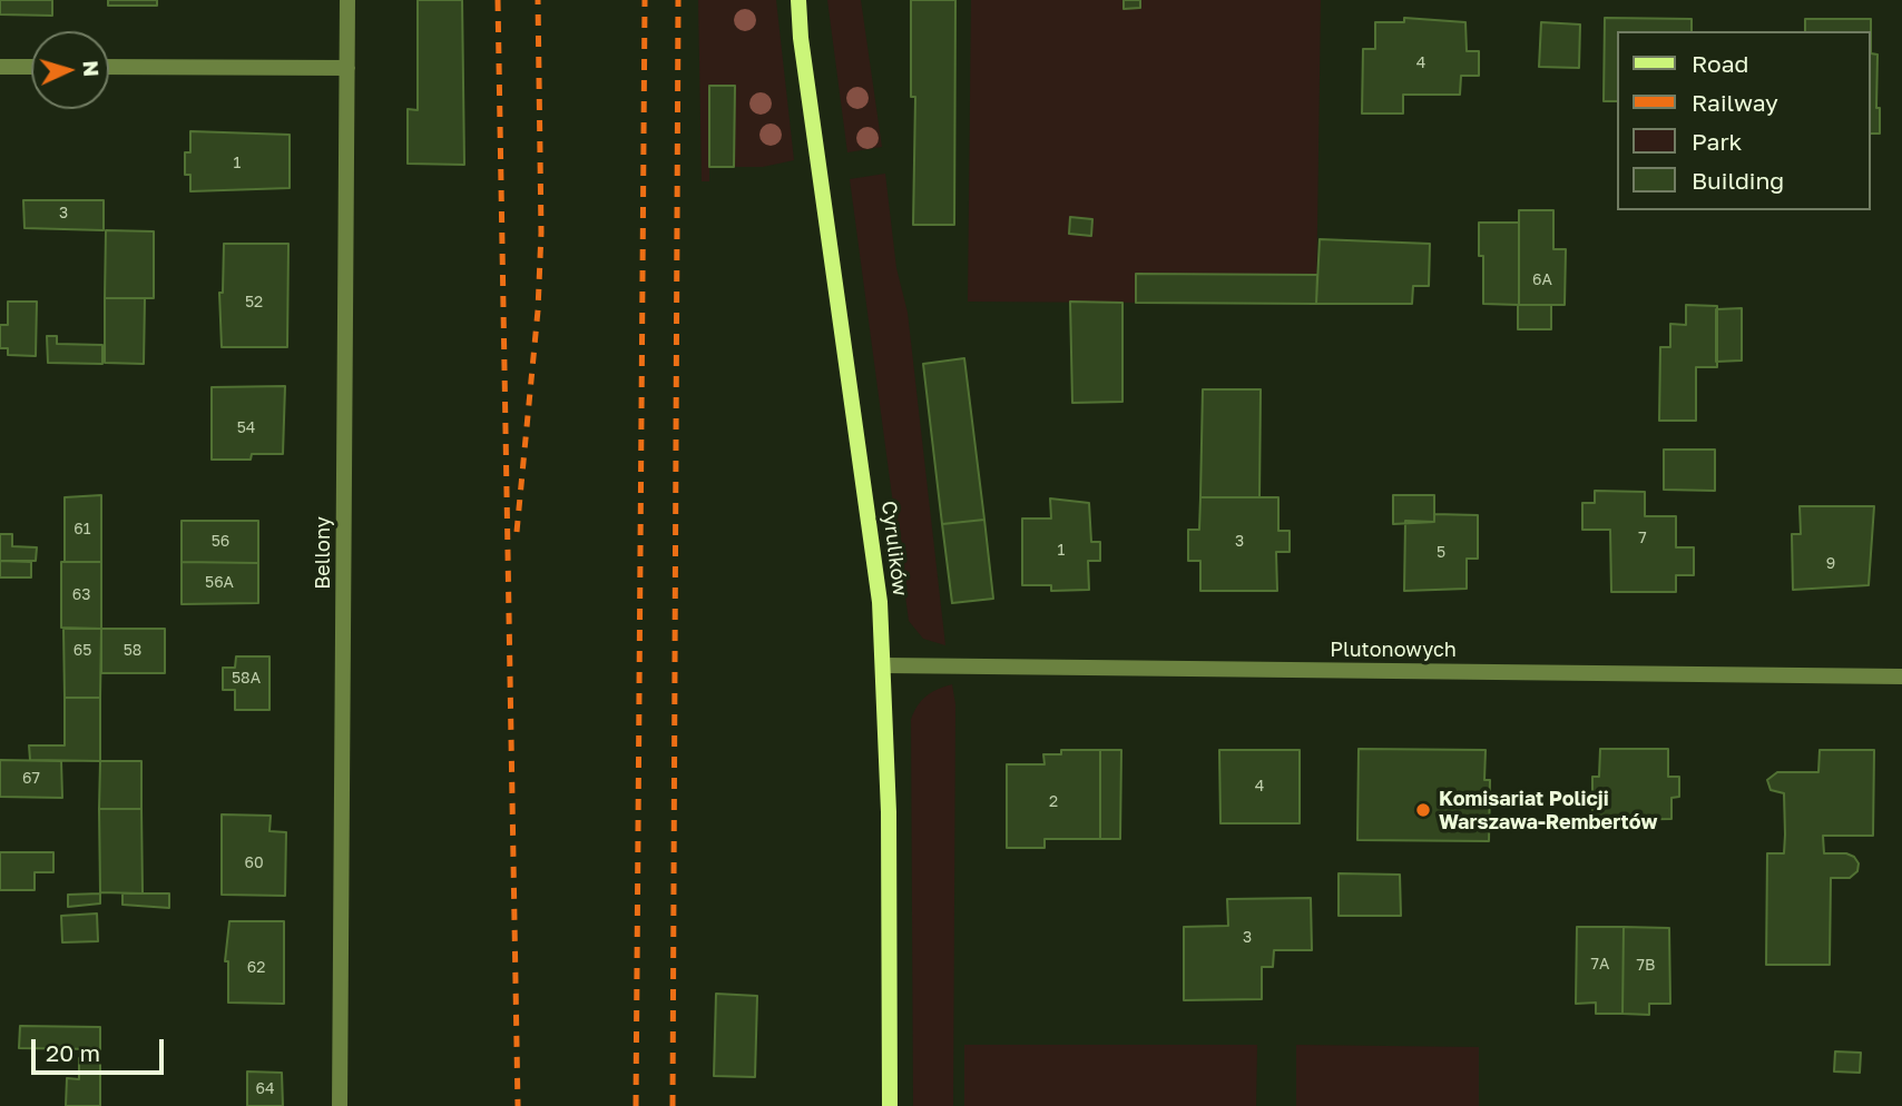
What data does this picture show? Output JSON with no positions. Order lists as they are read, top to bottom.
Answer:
{
  "streets": {
    "main road": ["Cyrulików"],
    "street": ["Bellony", "Plutonowych"]
  },
  "crossings": [
    ["Cyrulików", "Plutonowych"]
  ],
  "places": ["Komisariat Policji Warszawa-Rembertów"],
  "house_numbers": [
    "4",
    "1",
    "3",
    "6A",
    "52",
    "54",
    "61",
    "7",
    "56",
    "3",
    "1",
    "5",
    "9",
    "56A",
    "63",
    "65",
    "58",
    "58A",
    "67",
    "4",
    "2",
    "60",
    "3",
    "7A",
    "7B",
    "62",
    "64"
  ],
  "legend": [
    "Road",
    "Railway",
    "Park",
    "Building"
  ],
  "scale_bar": "20 m",
  "north": "right"
}
